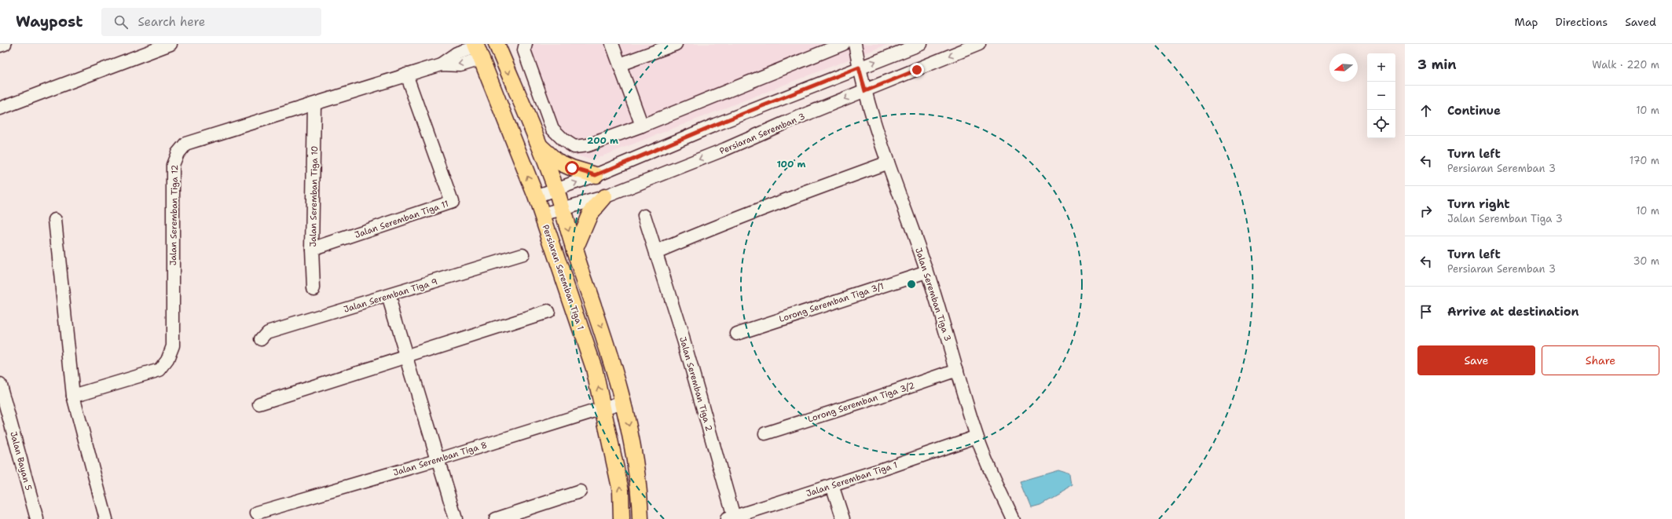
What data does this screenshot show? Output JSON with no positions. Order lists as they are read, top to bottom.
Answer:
{
  "streets": {
    "main road": ["Persiaran Seremban Tiga 1"],
    "street": [
      "Persiaran Seremban 3",
      "Jalan Seremban Tiga 10",
      "Jalan Seremban Tiga 12",
      "Jalan Seremban Tiga 11",
      "Jalan Seremban Tiga 3",
      "Jalan Seremban Tiga 9",
      "Lorong Seremban Tiga 3/1",
      "Jalan Seremban Tiga 2",
      "Lorong Seremban Tiga 3/2",
      "Jalan Seremban Tiga 8",
      "Jalan Bayan 5",
      "Jalan Seremban Tiga 1"
    ]
  },
  "crossings": [
    ["Persiaran Seremban 3", "Persiaran Seremban Tiga 1"],
    ["Persiaran Seremban 3", "Jalan Seremban Tiga 3"],
    ["Jalan Seremban Tiga 10", "Jalan Seremban Tiga 12"],
    ["Jalan Seremban Tiga 10", "Jalan Seremban Tiga 11"],
    ["Jalan Seremban Tiga 12", "Jalan Seremban Tiga 11"],
    ["Jalan Seremban Tiga 12", "Persiaran Seremban Tiga 1"],
    ["Persiaran Seremban Tiga 1", "Jalan Seremban Tiga 8"],
    ["Jalan Seremban Tiga 3", "Lorong Seremban Tiga 3/1"],
    ["Jalan Seremban Tiga 3", "Lorong Seremban Tiga 3/2"],
    ["Jalan Seremban Tiga 3", "Jalan Seremban Tiga 1"],
    ["Jalan Seremban Tiga 2", "Jalan Seremban Tiga 1"]
  ],
  "north": "left",
  "page": {
    "header": "Waypost",
    "search": "Search here",
    "nav": ["Map", "Directions", "Saved"],
    "heading": ["3 min", "Walk · 220 m"],
    "map_buttons": ["+", "−"],
    "list": [
      ["Continue", "10 m"],
      ["Turn left", "Persiaran Seremban 3", "170 m"],
      ["Turn right", "Jalan Seremban Tiga 3", "10 m"],
      ["Turn left", "Persiaran Seremban 3", "30 m"],
      "Arrive at destination"
    ],
    "buttons": ["Save", "Share"]
  },
  "rings": ["200 m", "100 m"]
}
